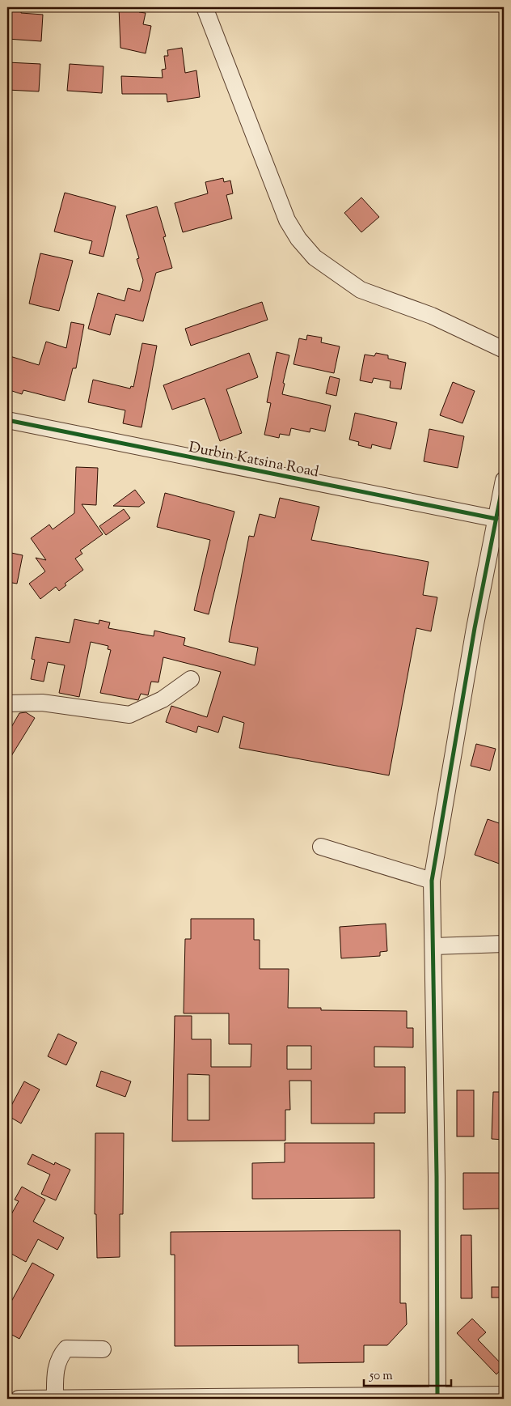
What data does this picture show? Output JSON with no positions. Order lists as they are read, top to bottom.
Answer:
{
  "streets": {
    "street": ["Durbin Katsina Road"]
  },
  "scale_bar": "50 m"
}
